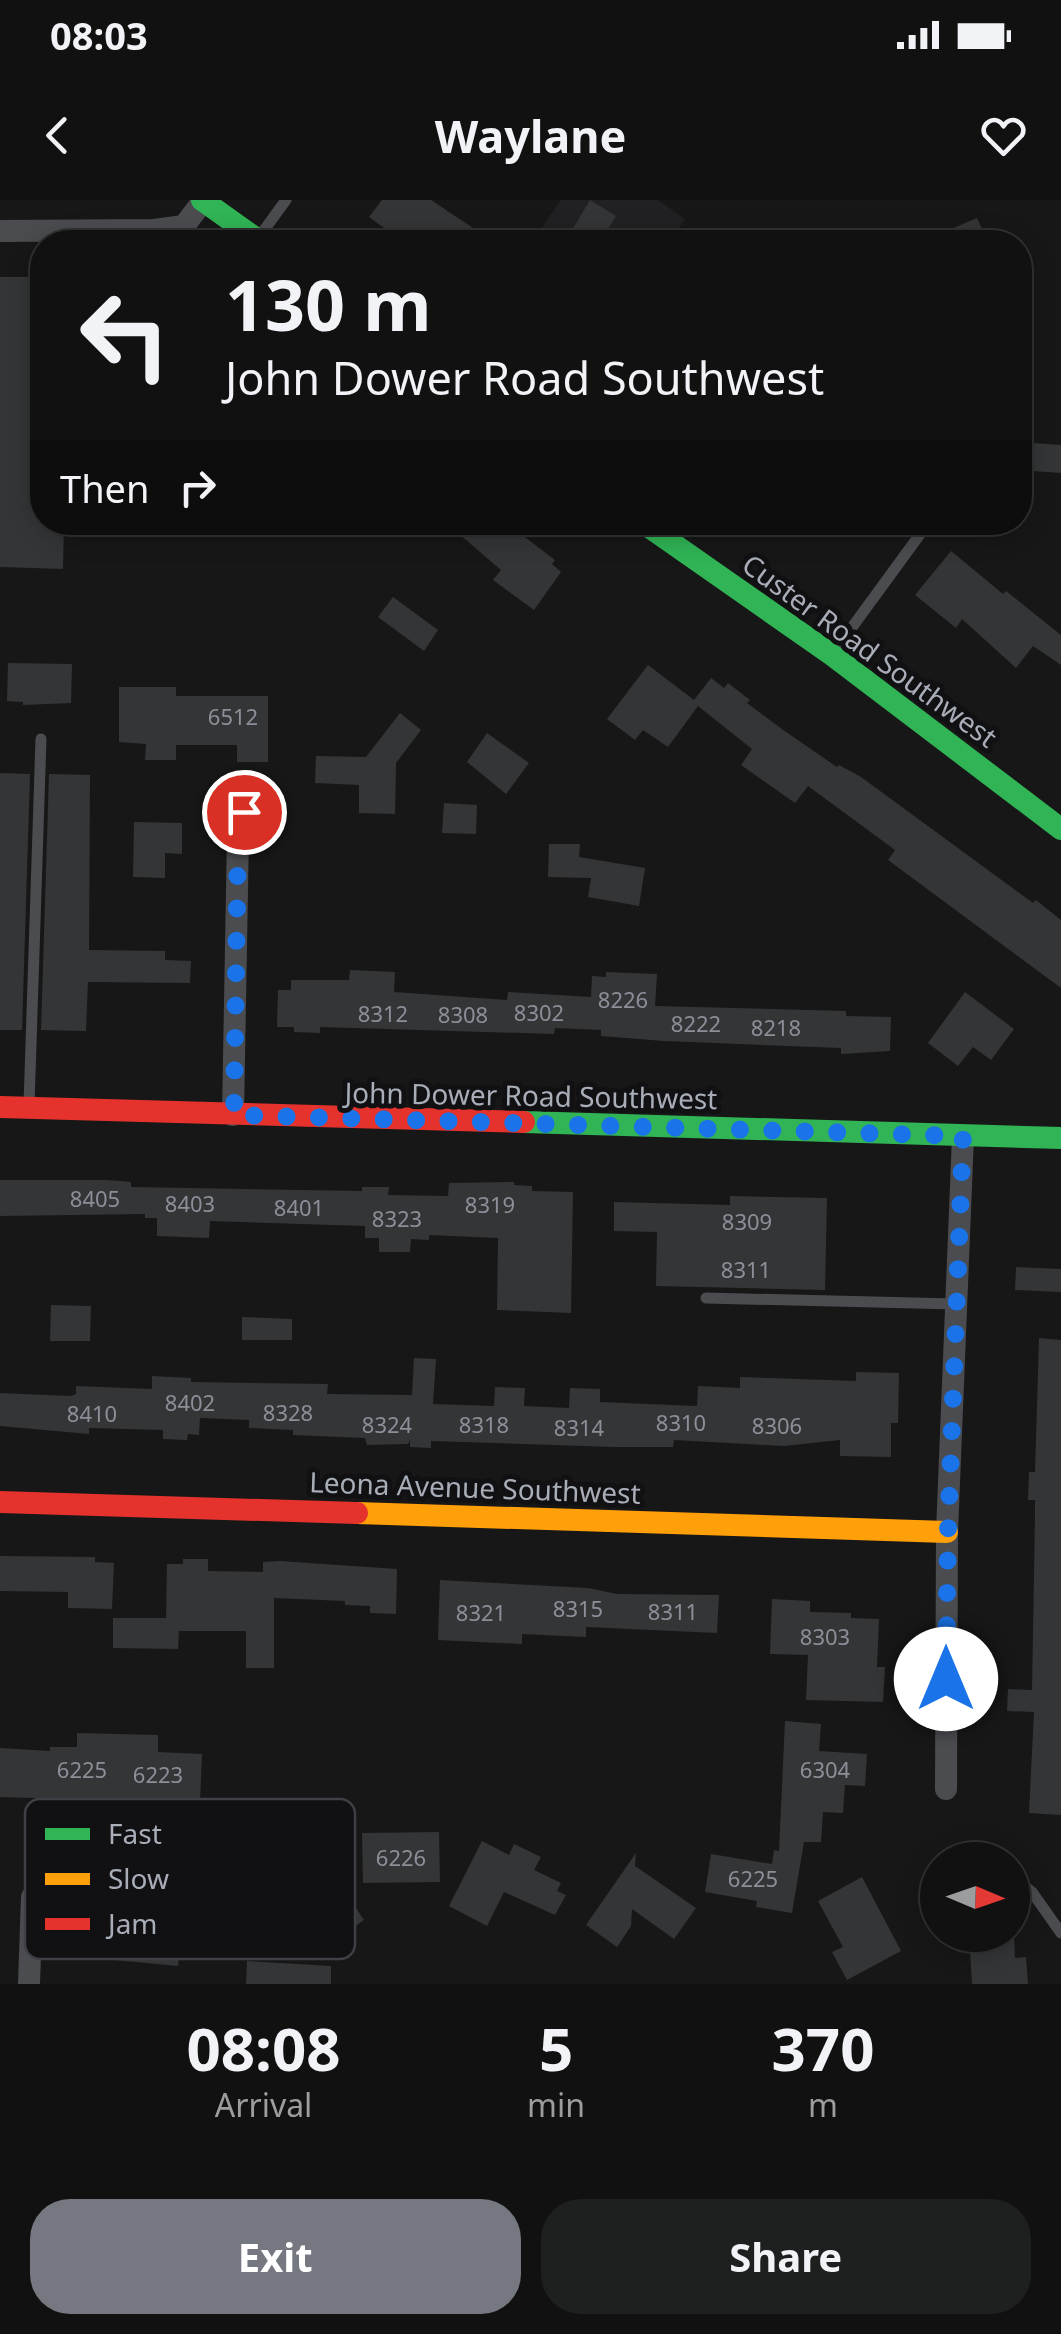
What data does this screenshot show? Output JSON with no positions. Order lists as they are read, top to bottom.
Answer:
{
  "streets": {
    "street": ["Custer Road Southwest", "John Dower Road Southwest", "Leona Avenue Southwest"]
  },
  "house_numbers": [
    "6512",
    "8226",
    "8302",
    "8312",
    "8308",
    "8222",
    "8218",
    "8405",
    "8403",
    "8319",
    "8401",
    "8323",
    "8309",
    "8311",
    "8402",
    "8328",
    "8410",
    "8310",
    "8324",
    "8318",
    "8306",
    "8314",
    "8315",
    "8311",
    "8321",
    "8303",
    "6225",
    "6304",
    "6223",
    "6226",
    "6225"
  ],
  "legend": ["Fast", "Slow", "Jam"],
  "north": "right",
  "page": {
    "status": "08:03",
    "header": "Waylane",
    "turn": ["130 m", "John Dower Road Southwest"],
    "then": "Then",
    "eta": [
      "08:08",
      "Arrival",
      "5",
      "min",
      "370",
      "m"
    ],
    "buttons": ["Exit", "Share"]
  }
}
